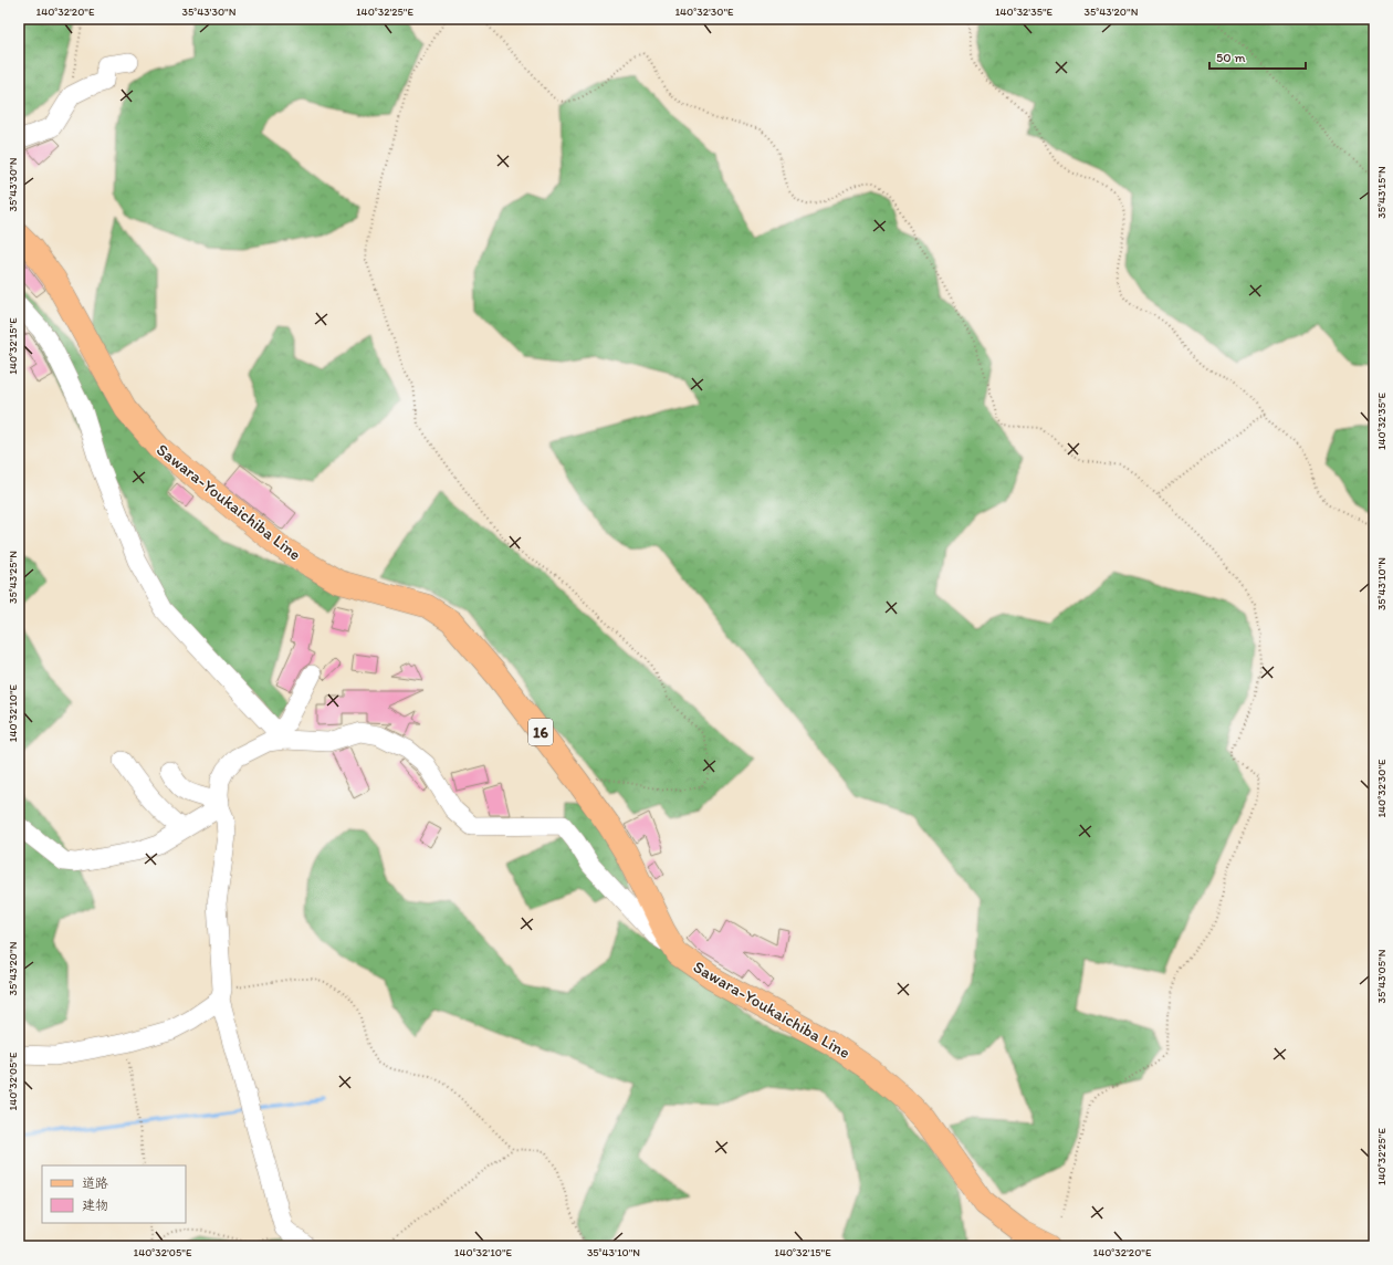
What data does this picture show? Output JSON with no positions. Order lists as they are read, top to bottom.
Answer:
{
  "streets": {
    "main road": ["Sawara-Youkaichiba Line", "16"]
  },
  "legend": ["道路", "建物"],
  "scale_bar": "50 m",
  "coordinates": [
    "140°32'20\"E",
    "35°43'30\"N",
    "140°32'25\"E",
    "140°32'30\"E",
    "140°32'35\"E",
    "35°43'20\"N",
    "35°43'15\"N",
    "140°32'15\"E",
    "35°43'25\"N",
    "35°43'10\"N",
    "140°32'10\"E",
    "35°43'05\"N",
    "140°32'05\"E"
  ]
}
